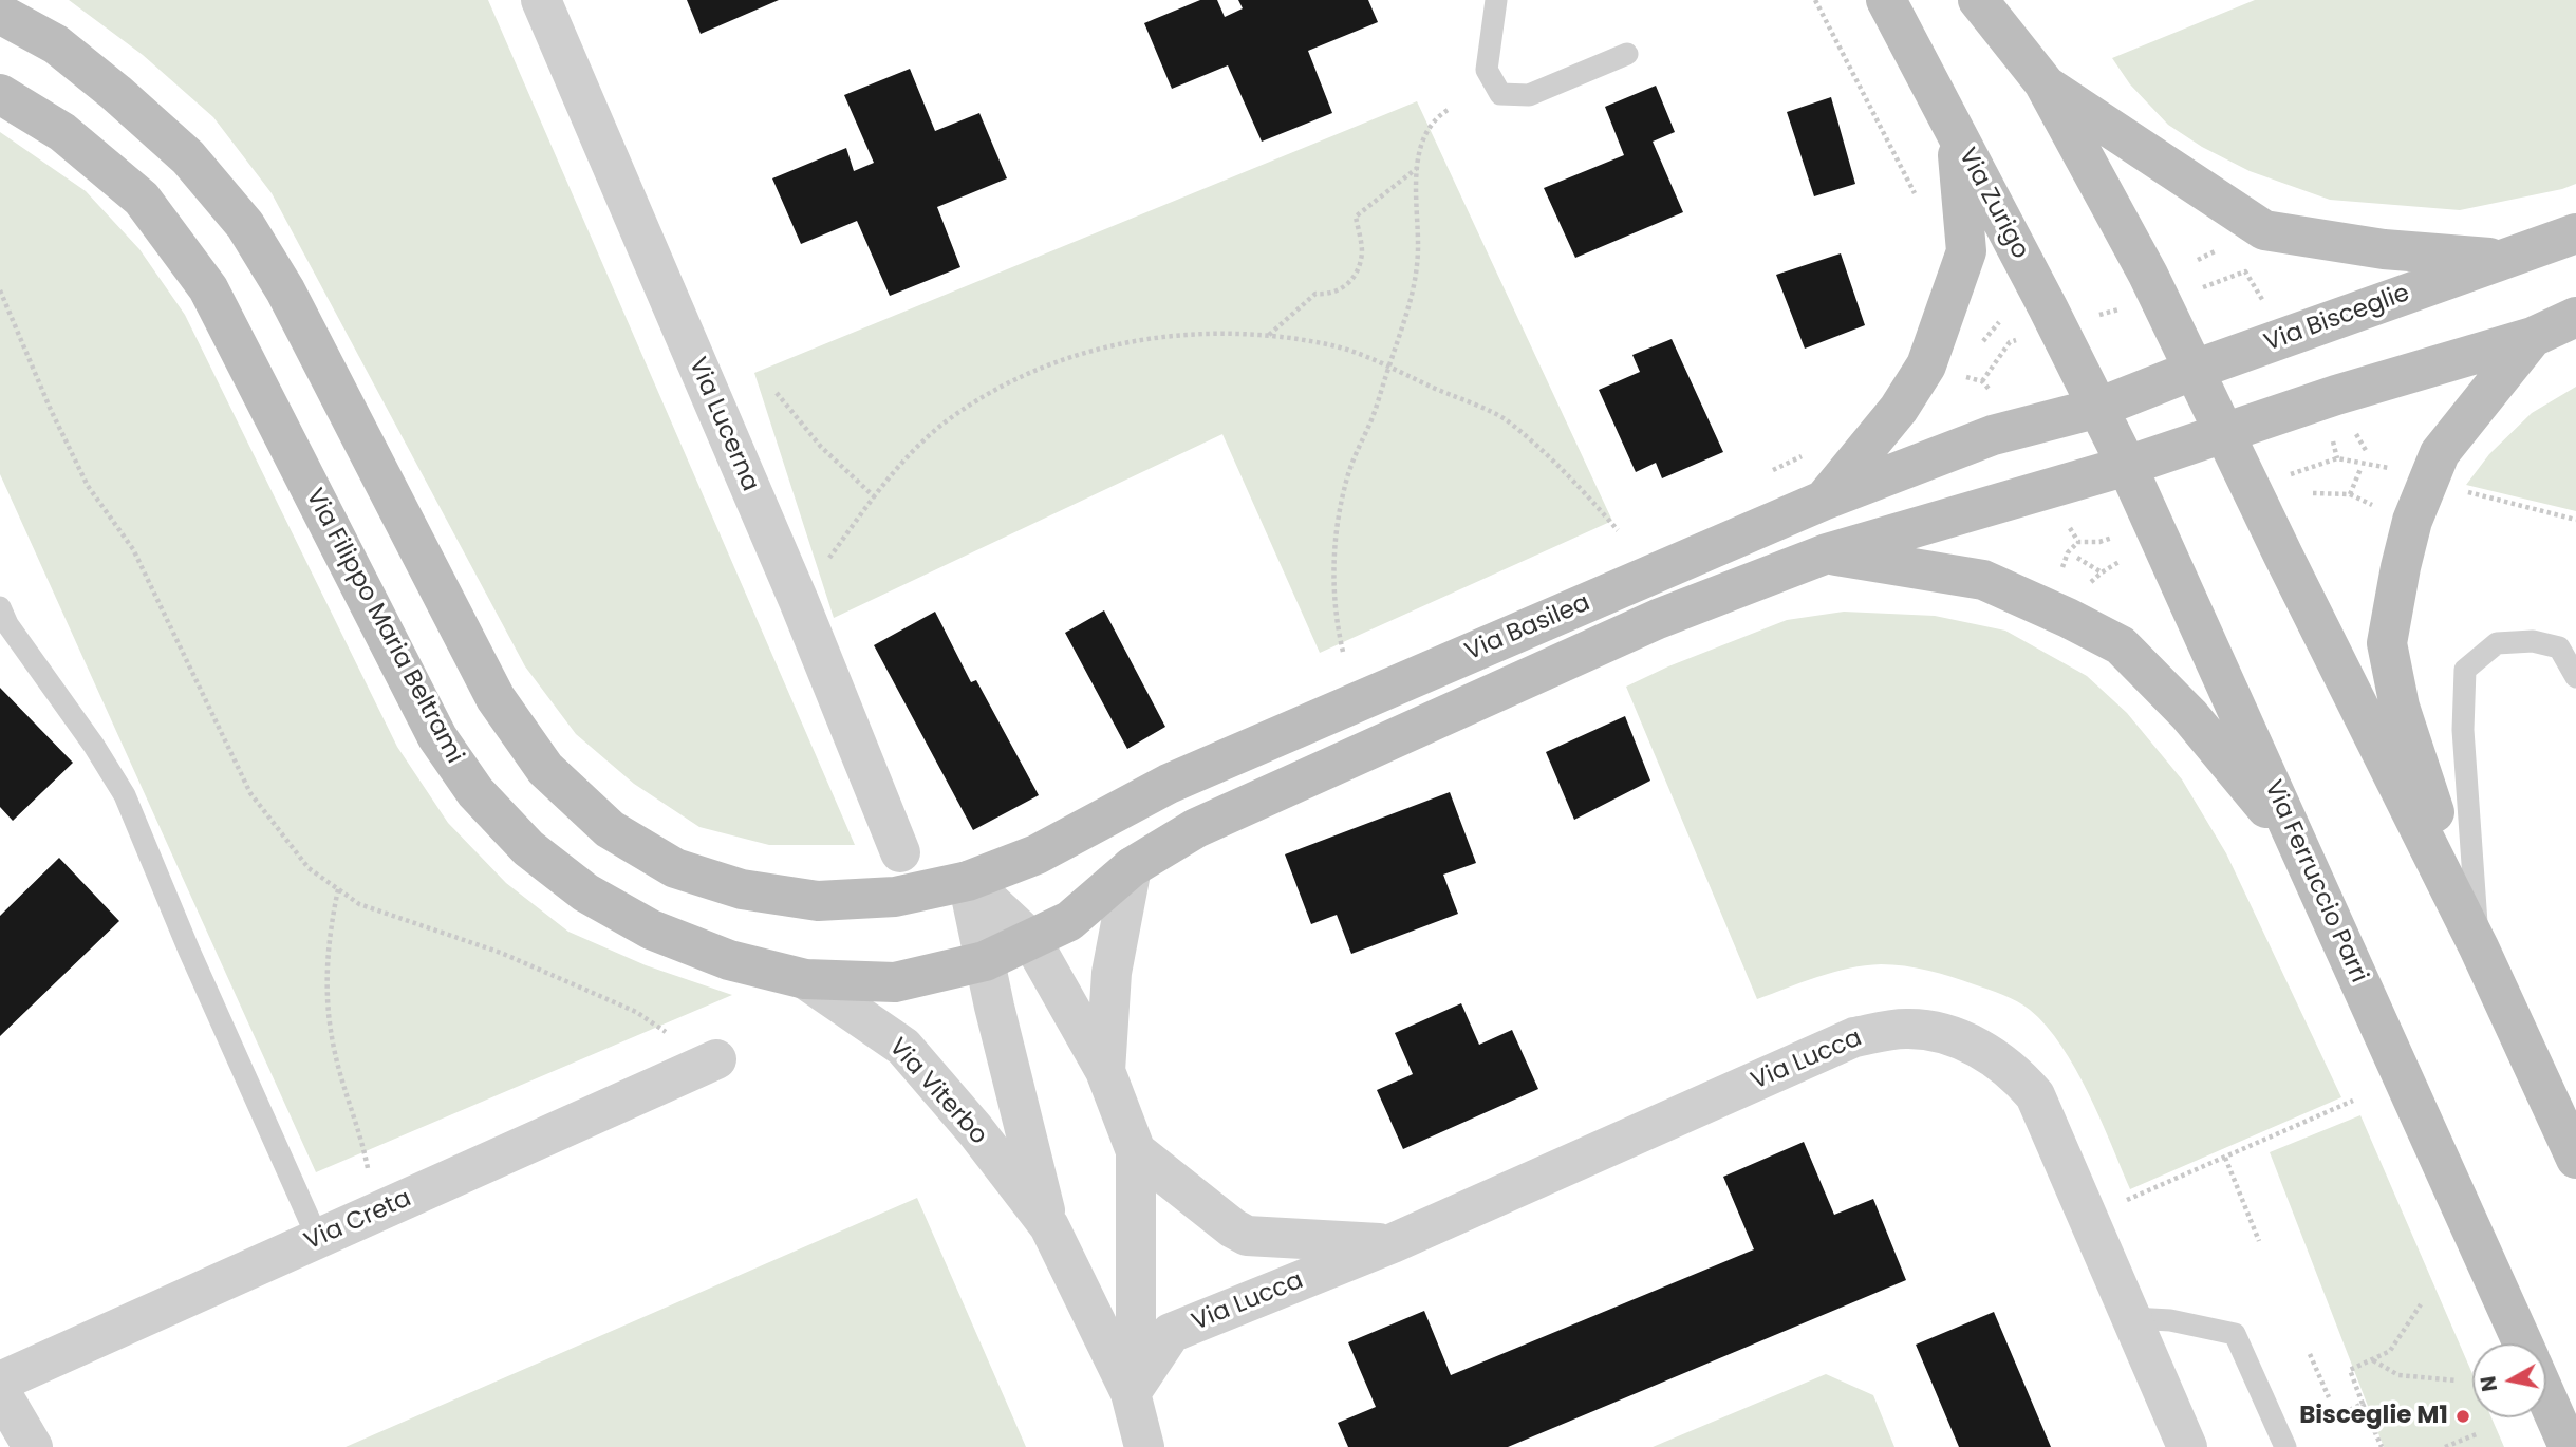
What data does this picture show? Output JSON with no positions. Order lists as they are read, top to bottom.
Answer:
{
  "streets": {
    "main road": [
      "Via Zurigo",
      "Via Bisceglie",
      "Via Filippo Maria Beltrami",
      "Via Basilea",
      "Via Ferruccio Parri"
    ],
    "street": [
      "Via Lucerna",
      "Via Lucca",
      "Via Viterbo",
      "Via Creta"
    ]
  },
  "crossings": [
    ["Via Zurigo", "Via Bisceglie"],
    ["Via Zurigo", "Via Basilea"],
    ["Via Zurigo", "Via Ferruccio Parri"],
    ["Via Bisceglie", "Via Basilea"],
    ["Via Bisceglie", "Via Ferruccio Parri"],
    ["Via Filippo Maria Beltrami", "Via Basilea"],
    ["Via Filippo Maria Beltrami", "Via Viterbo"],
    ["Via Basilea", "Via Ferruccio Parri"],
    ["Via Basilea", "Via Viterbo"],
    ["Via Lucca", "Via Viterbo"]
  ],
  "places": ["Bisceglie M1"],
  "north": "left"
}
